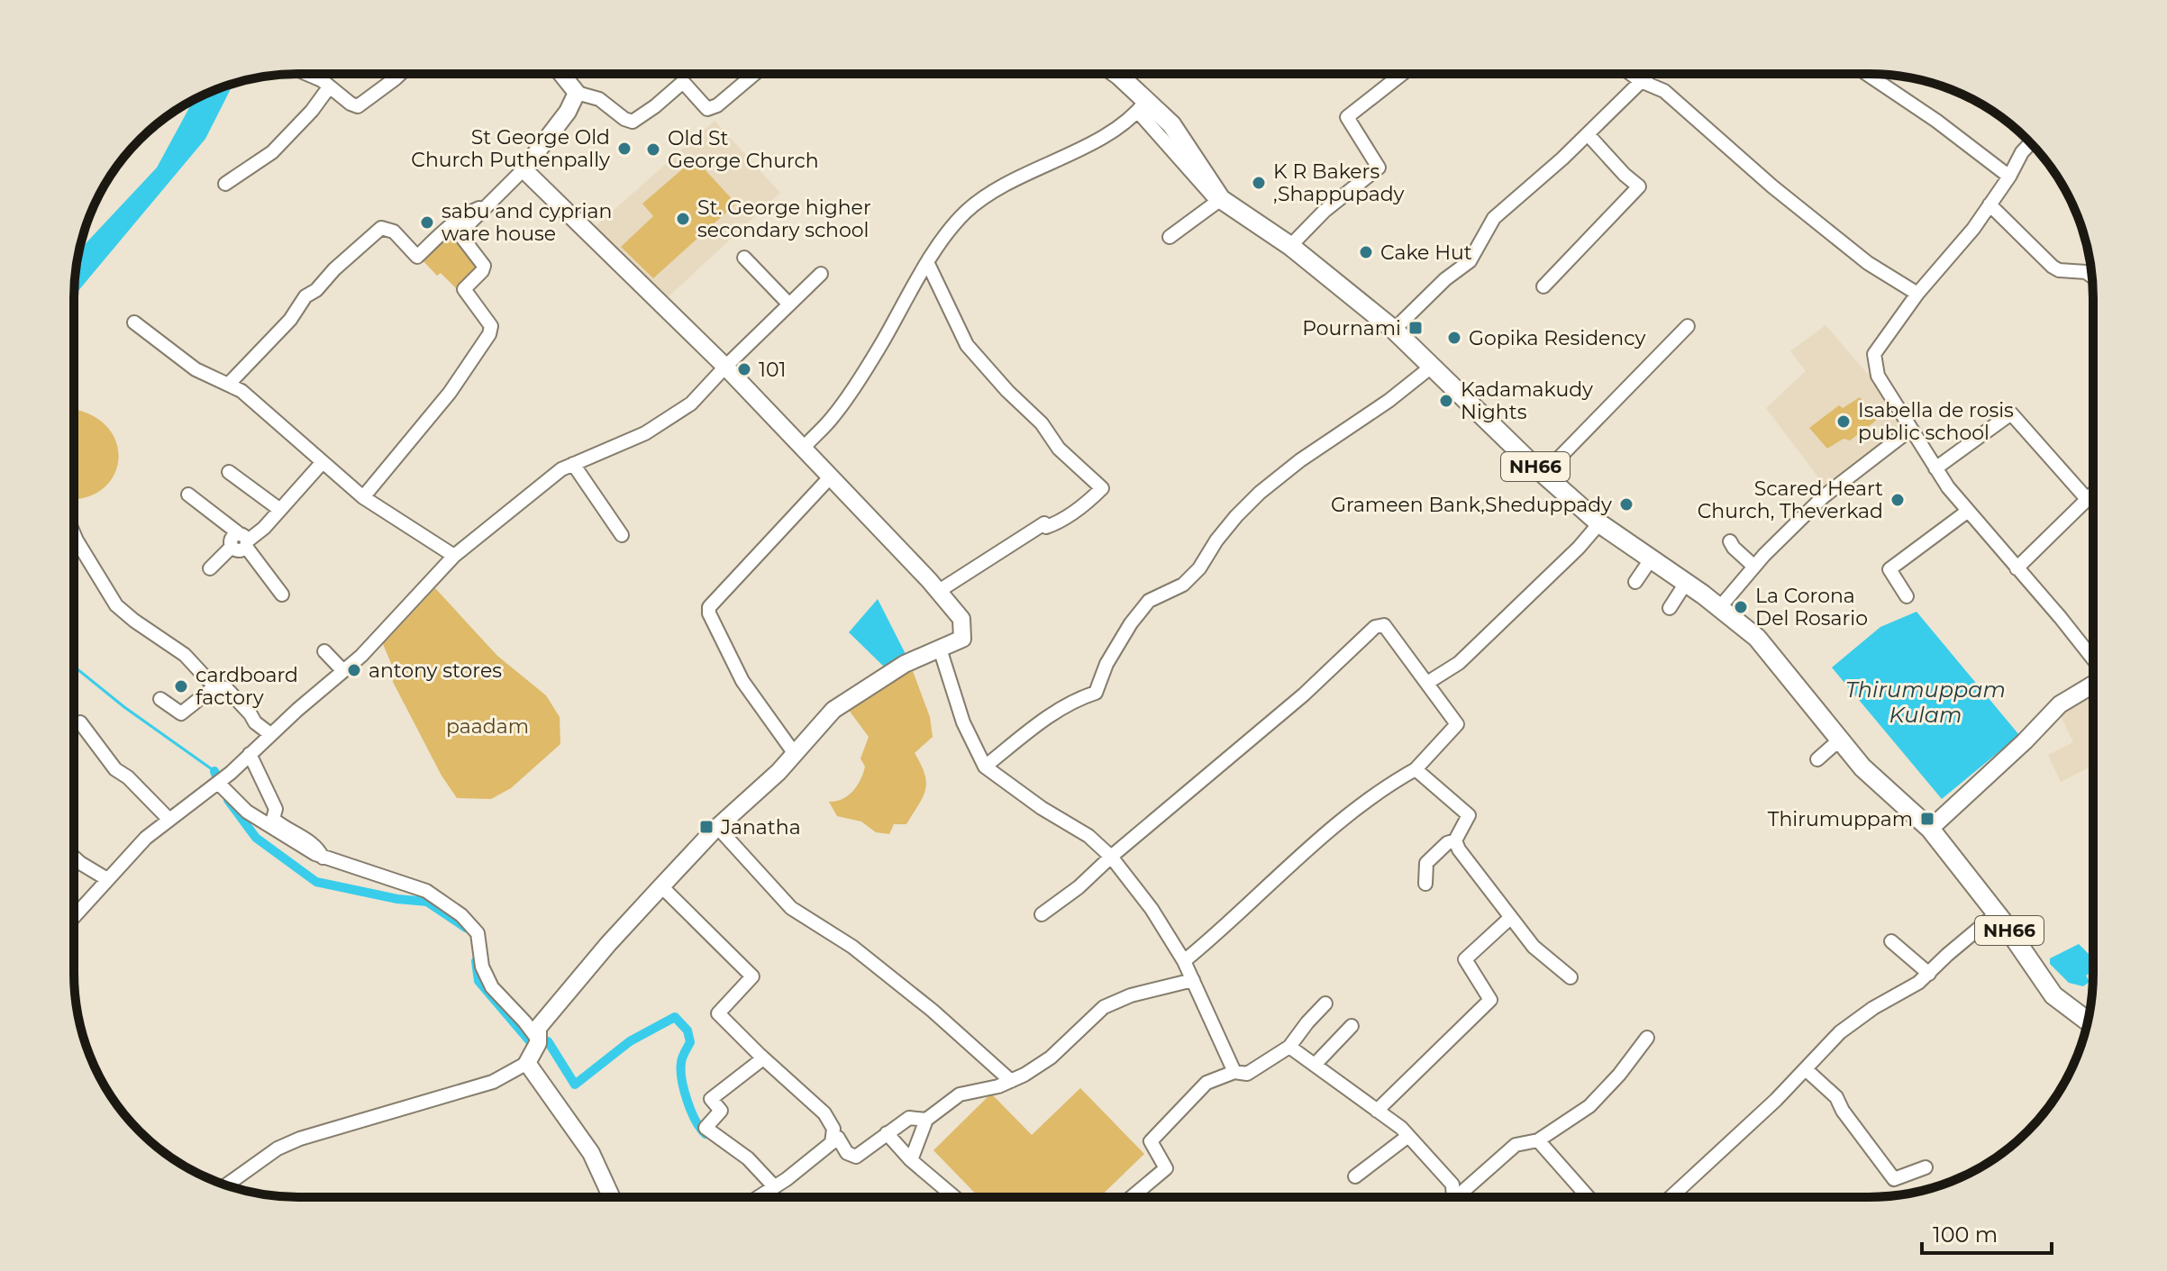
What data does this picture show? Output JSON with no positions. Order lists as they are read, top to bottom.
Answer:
{
  "streets": {
    "highway": ["NH66"]
  },
  "water": ["Thirumuppam Kulam"],
  "parks": ["paadam"],
  "places": {
    "other": [
      "St George Old Church Puthenpally",
      "Old St George Church",
      "K R Bakers ,Shappupady",
      "St. George higher secondary school",
      "sabu and cyprian ware house",
      "Cake Hut",
      "Gopika Residency",
      "101",
      "Kadamakudy Nights",
      "Isabella de rosis public school",
      "Scared Heart Church, Theverkad",
      "Grameen Bank,Sheduppady",
      "La Corona Del Rosario",
      "antony stores",
      "cardboard factory"
    ],
    "transit": ["Pournami", "Thirumuppam", "Janatha"]
  },
  "scale_bar": "100 m"
}
